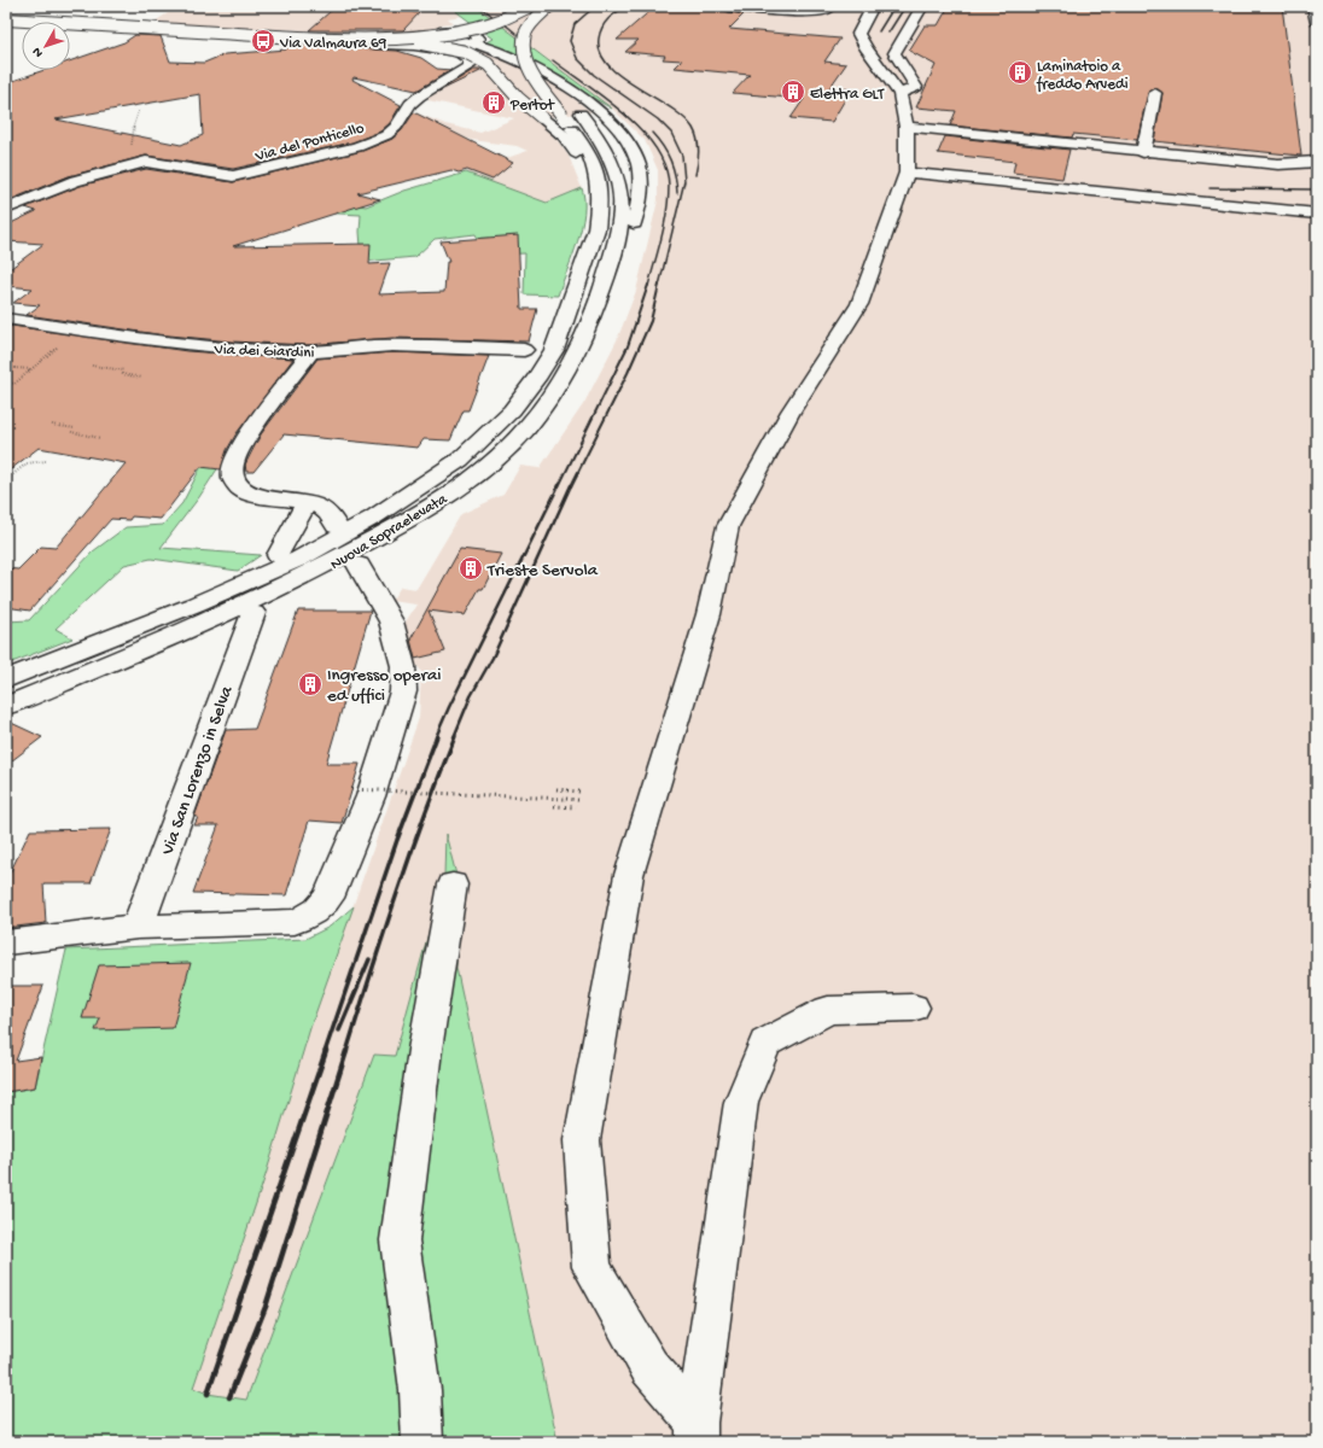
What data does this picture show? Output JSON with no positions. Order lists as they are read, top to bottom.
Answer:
{
  "streets": {
    "main road": [
      "Via del Ponticello",
      "Via dei Giardini",
      "Nuova Sopraelevata",
      "Via San Lorenzo in Selva"
    ]
  },
  "places": {
    "bus stop": ["Via Valmaura 69"],
    "building": [
      "Laminatoio a freddo Arvedi",
      "Elettra GLT",
      "Pertot",
      "Trieste Servola",
      "Ingresso operai ed uffici"
    ]
  },
  "north": "bottom left"
}
